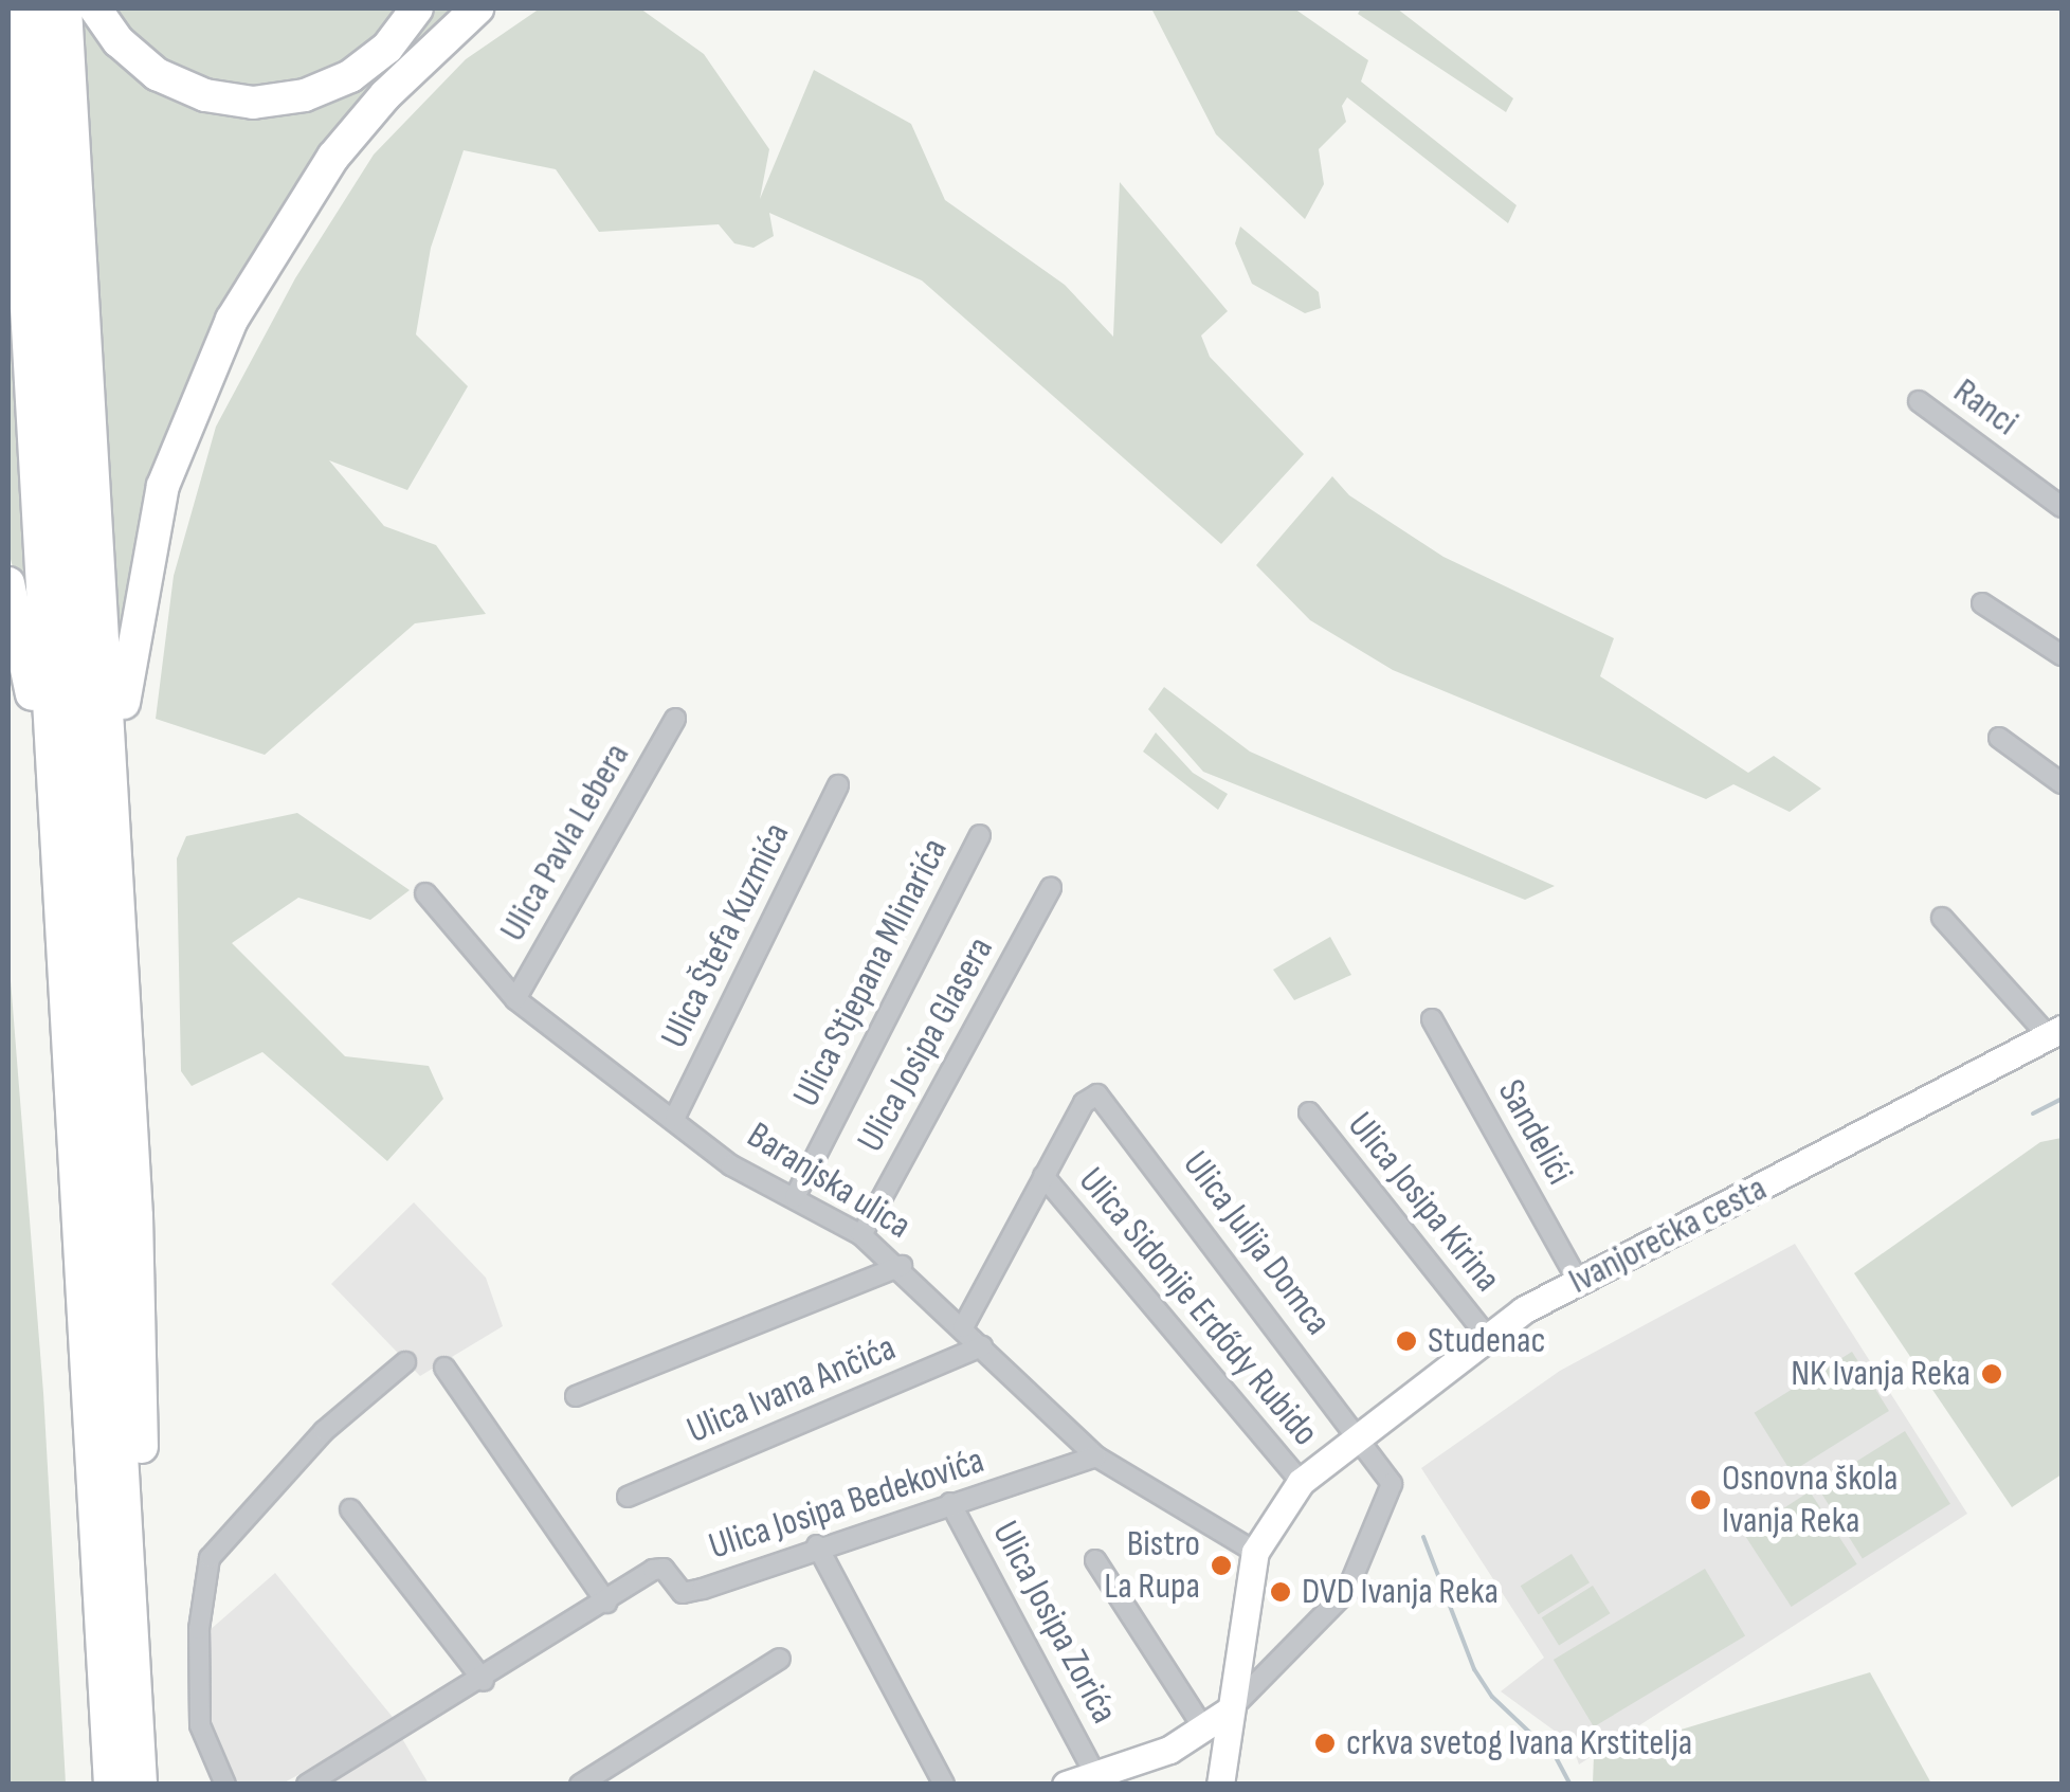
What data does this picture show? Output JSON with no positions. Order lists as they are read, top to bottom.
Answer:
{
  "streets": {
    "main road": ["Ivanjorečka cesta"],
    "street": [
      "Ranci",
      "Ulica Pavla Lebera",
      "Ulica Štefa Kuzmića",
      "Ulica Stjepana Mlinarića",
      "Ulica Josipa Glasera",
      "Sandelići",
      "Baranjska ulica",
      "Ulica Josipa Kirina",
      "Ulica Julija Domca",
      "Ulica Sidonije Erdődy Rubido",
      "Ulica Ivana Ančića",
      "Ulica Josipa Bedekovića",
      "Ulica Josipa Zorića"
    ]
  },
  "crossings": [
    ["Ulica Pavla Lebera", "Baranjska ulica"],
    ["Ulica Štefa Kuzmića", "Baranjska ulica"],
    ["Ulica Stjepana Mlinarića", "Baranjska ulica"],
    ["Ulica Josipa Glasera", "Baranjska ulica"],
    ["Sandelići", "Ivanjorečka cesta"],
    ["Baranjska ulica", "Ivanjorečka cesta"],
    ["Baranjska ulica", "Ulica Ivana Ančića"],
    ["Baranjska ulica", "Ulica Josipa Bedekovića"],
    ["Ulica Josipa Kirina", "Ivanjorečka cesta"],
    ["Ivanjorečka cesta", "Ulica Julija Domca"],
    ["Ivanjorečka cesta", "Ulica Sidonije Erdődy Rubido"],
    ["Ulica Julija Domca", "Ulica Sidonije Erdődy Rubido"],
    ["Ulica Josipa Bedekovića", "Ulica Josipa Zorića"]
  ],
  "places": [
    "Studenac",
    "NK Ivanja Reka",
    "Osnovna škola Ivanja Reka",
    "Bistro La Rupa",
    "DVD Ivanja Reka",
    "crkva svetog Ivana Krstitelja"
  ]
}
